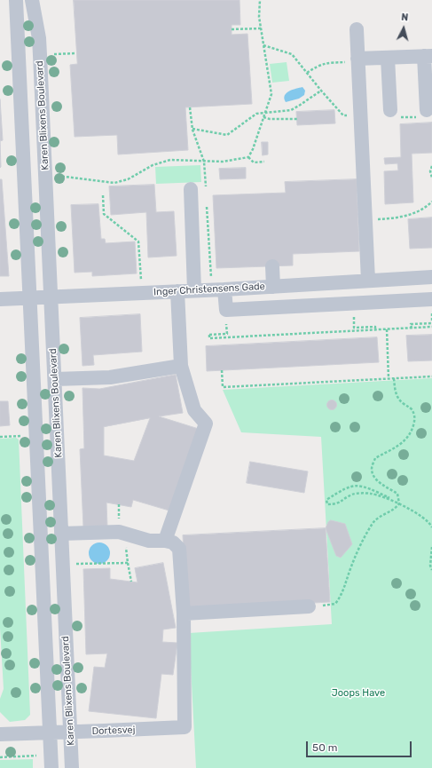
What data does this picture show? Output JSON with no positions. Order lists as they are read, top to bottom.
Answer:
{
  "streets": {
    "street": ["Karen Blixens Boulevard", "Inger Christensens Gade", "Dortesvej"]
  },
  "crossings": [
    ["Karen Blixens Boulevard", "Inger Christensens Gade"],
    ["Karen Blixens Boulevard", "Dortesvej"]
  ],
  "parks": ["Joops Have"],
  "scale_bar": "50 m",
  "north": "top"
}
